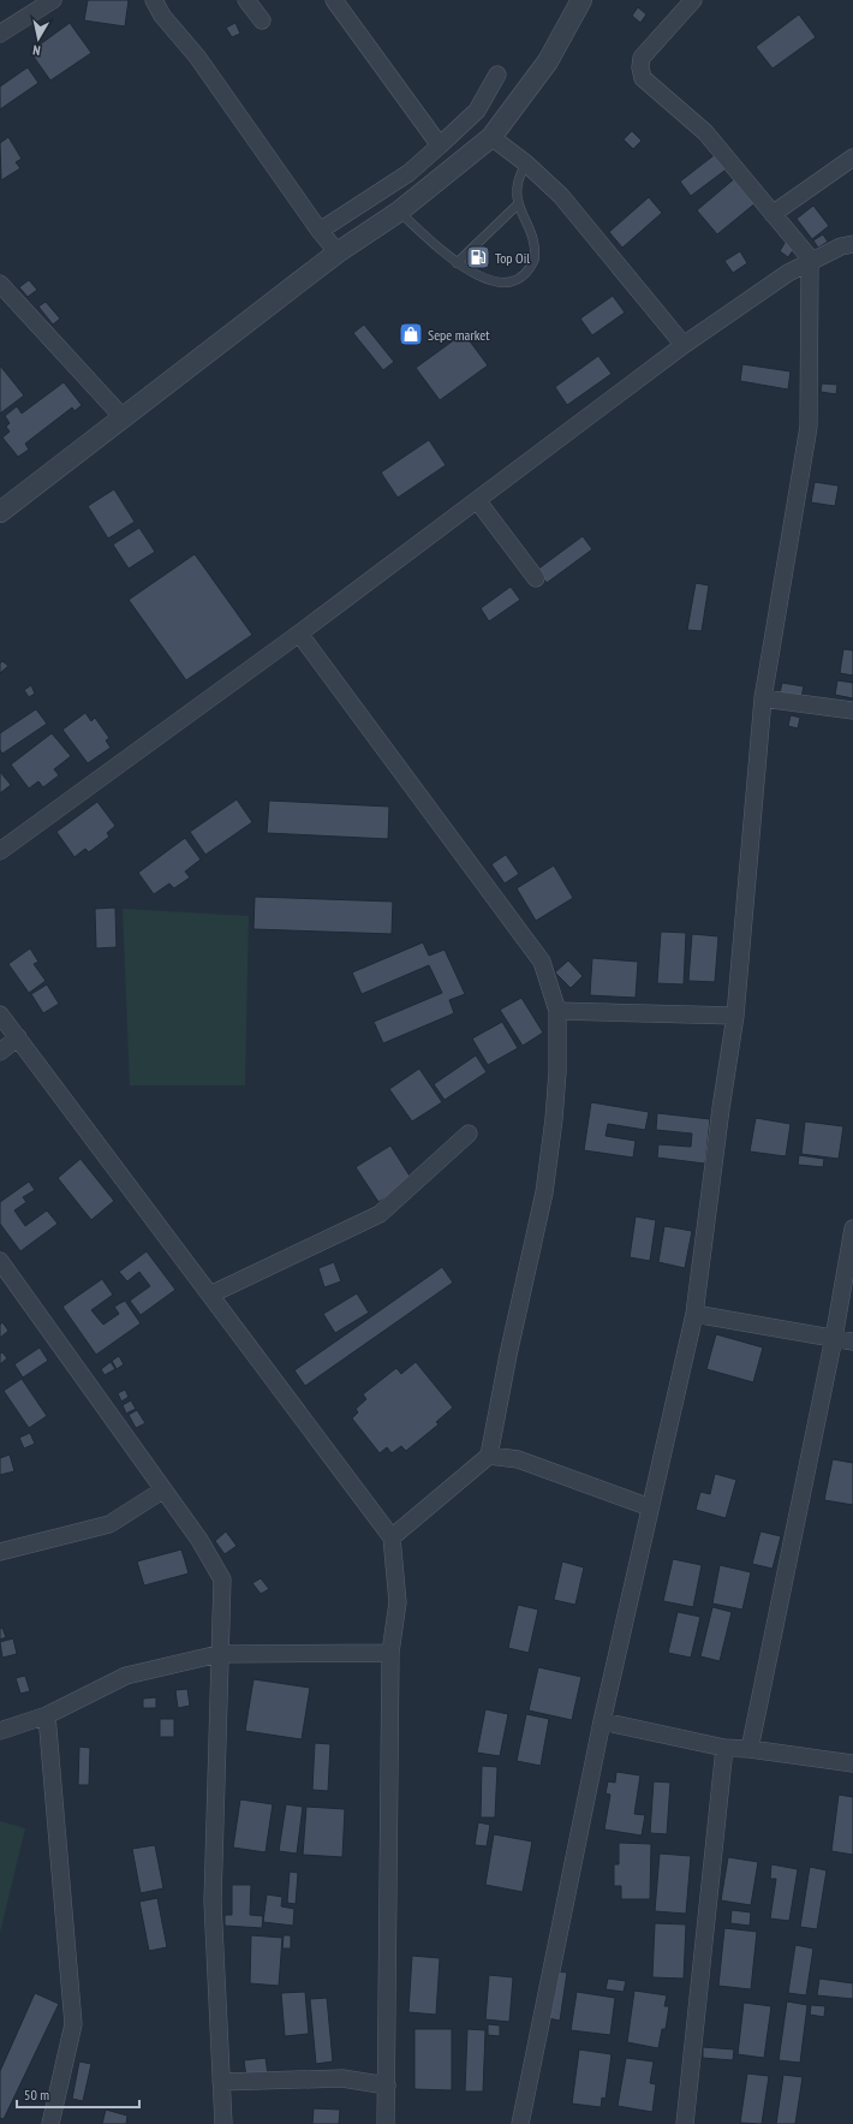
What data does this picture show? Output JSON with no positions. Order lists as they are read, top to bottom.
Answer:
{
  "places": {
    "fuel station": ["Top Oil"],
    "shop": ["Sepe market"]
  },
  "scale_bar": "50 m",
  "north": "bottom"
}
